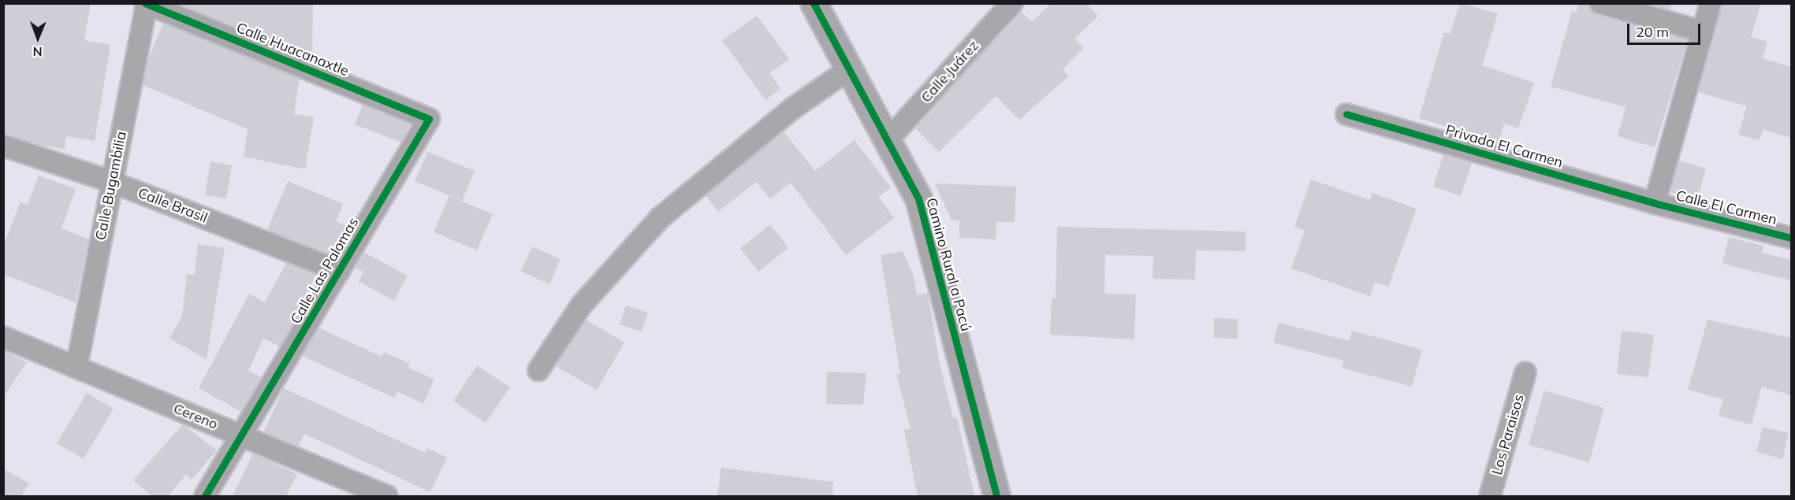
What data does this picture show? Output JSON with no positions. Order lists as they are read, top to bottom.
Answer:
{
  "streets": {
    "street": [
      "Calle Huacanaxtle",
      "Calle Juárez",
      "Privada El Carmen",
      "Calle Bugambilia",
      "Calle Brasil",
      "Calle El Carmen",
      "Camino Rural a Pacú",
      "Calle Las Palomas",
      "Cereno",
      "Los Paraisos"
    ]
  },
  "crossings": [
    ["Calle Huacanaxtle", "Calle Bugambilia"],
    ["Calle Huacanaxtle", "Calle Las Palomas"],
    ["Calle Juárez", "Camino Rural a Pacú"],
    ["Privada El Carmen", "Calle El Carmen"],
    ["Calle Bugambilia", "Calle Brasil"],
    ["Calle Bugambilia", "Cereno"],
    ["Calle Brasil", "Calle Las Palomas"],
    ["Calle Las Palomas", "Cereno"]
  ],
  "scale_bar": "20 m",
  "north": "bottom"
}
